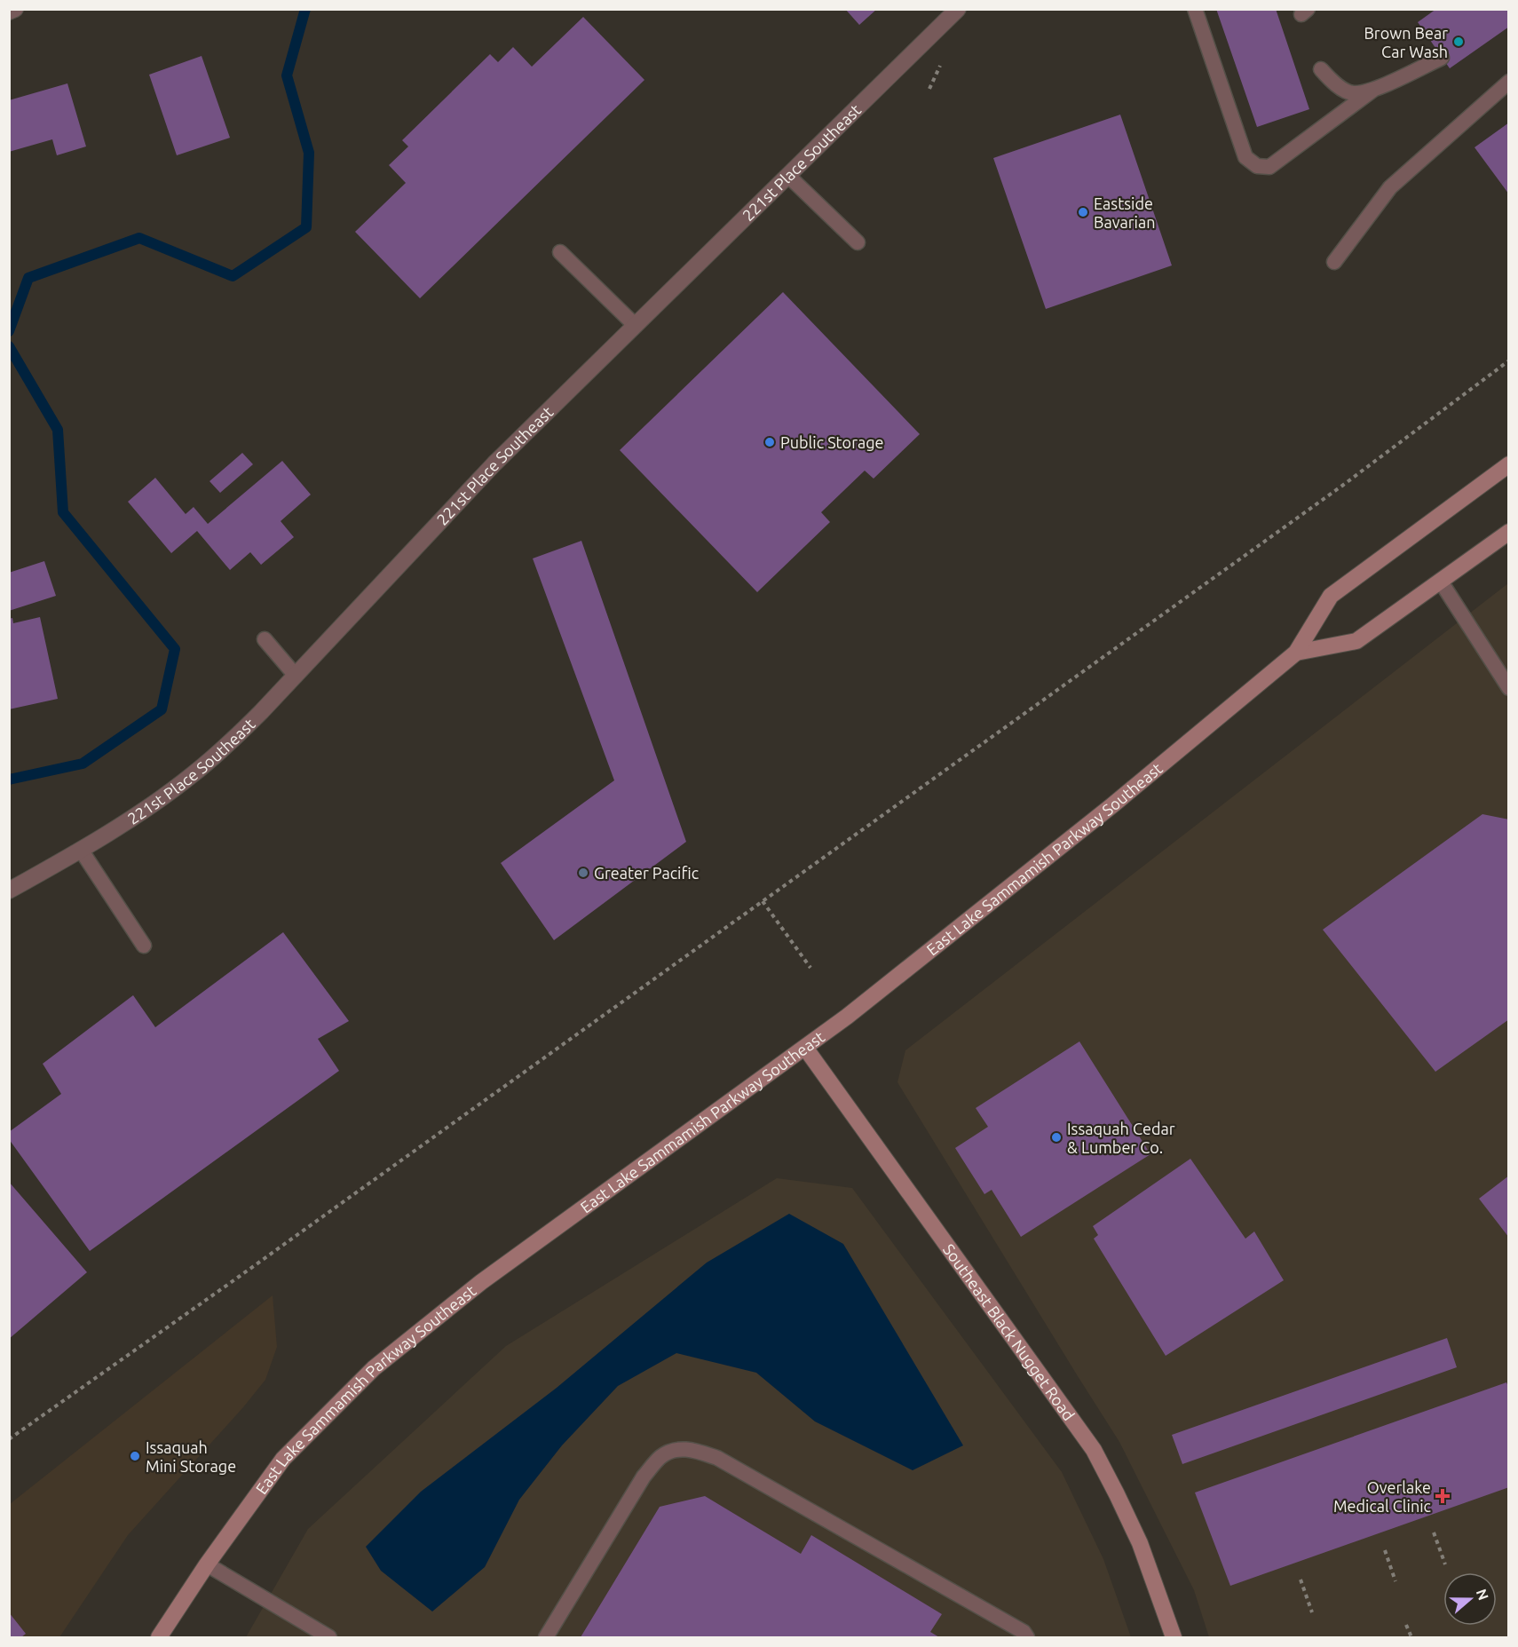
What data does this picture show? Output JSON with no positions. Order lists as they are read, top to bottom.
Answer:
{
  "streets": {
    "main road": ["East Lake Sammamish Parkway Southeast", "Southeast Black Nugget Road"],
    "street": ["221st Place Southeast"]
  },
  "crossings": [
    ["East Lake Sammamish Parkway Southeast", "Southeast Black Nugget Road"]
  ],
  "places": {
    "other": [
      "Brown Bear Car Wash",
      "Eastside Bavarian",
      "Public Storage",
      "Greater Pacific",
      "Issaquah Cedar & Lumber Co.",
      "Issaquah Mini Storage"
    ],
    "health": ["Overlake Medical Clinic"]
  },
  "north": "right"
}
